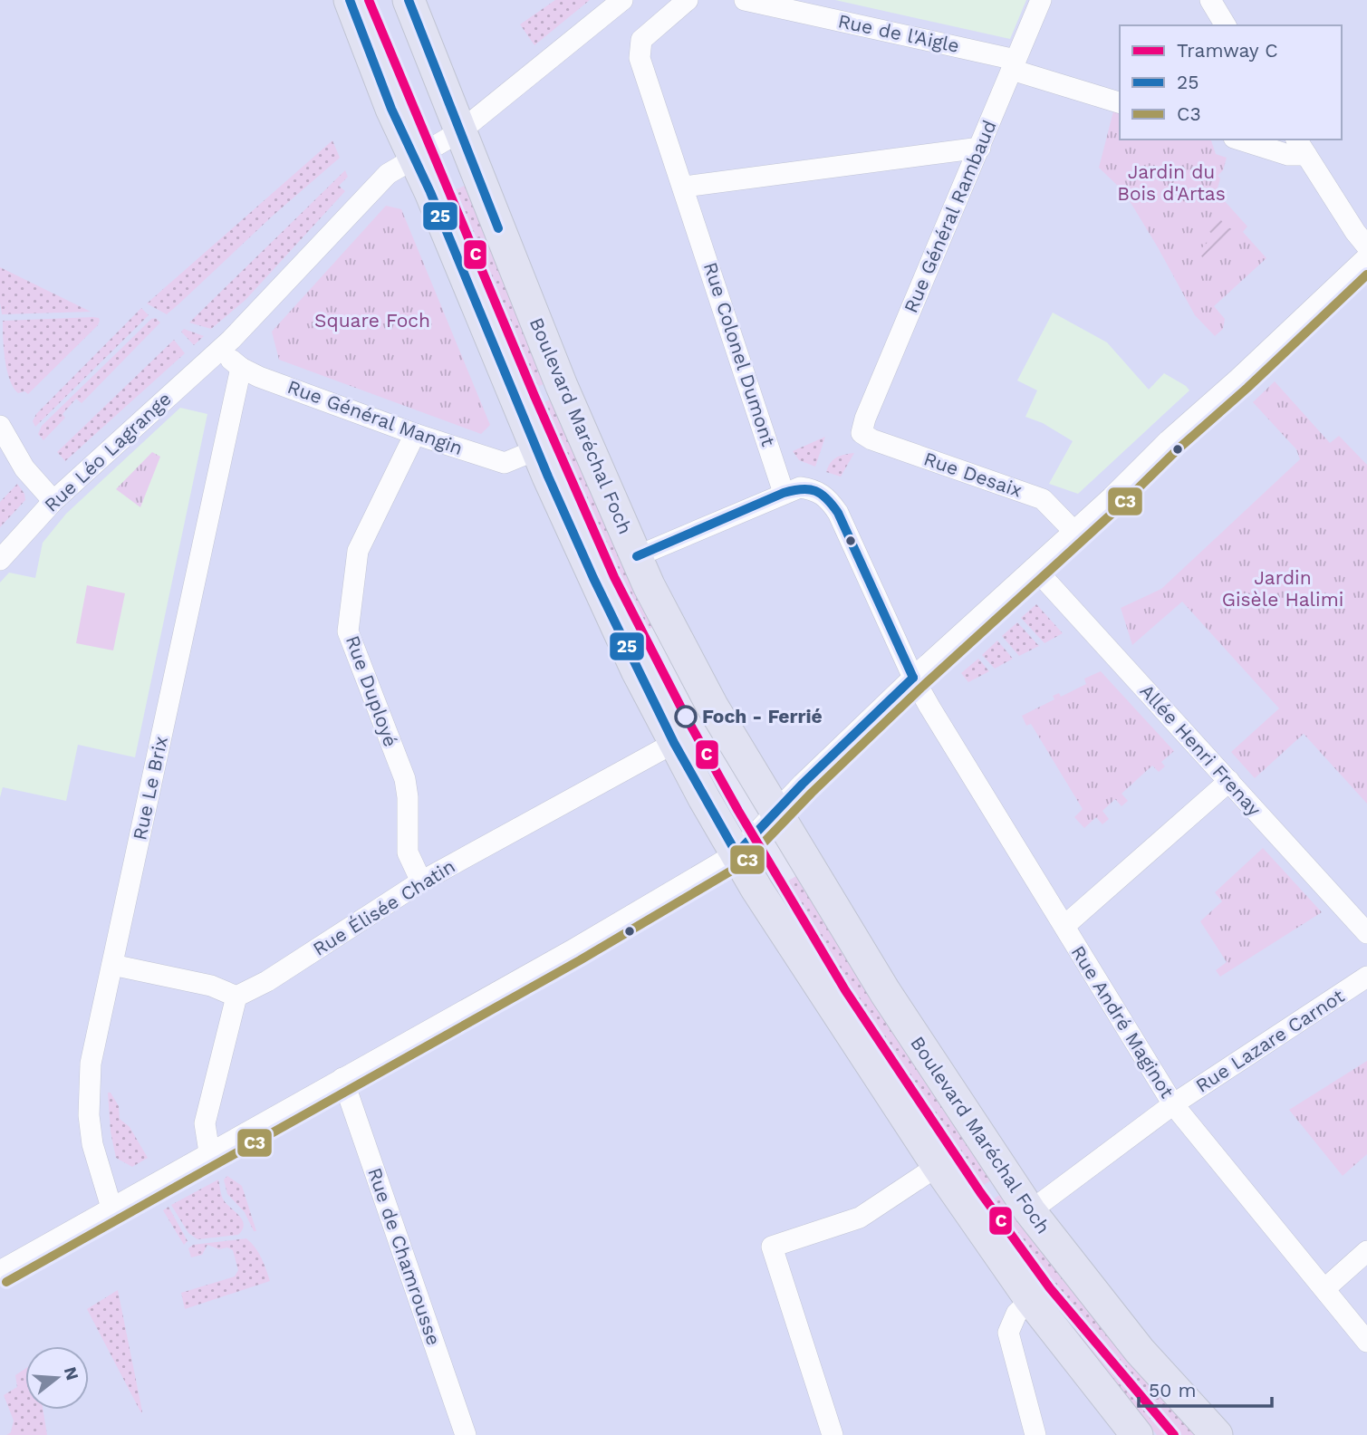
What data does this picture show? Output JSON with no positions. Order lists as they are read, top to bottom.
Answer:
{
  "streets": {
    "main road": ["Boulevard Maréchal Foch"],
    "street": [
      "Rue de l'Aigle",
      "Rue Général Rambaud",
      "Rue Colonel Dumont",
      "Rue Général Mangin",
      "Rue Léo Lagrange",
      "Rue Desaix",
      "Rue Duployé",
      "Allée Henri Frenay",
      "Rue Le Brix",
      "Rue Élisée Chatin",
      "Rue André Maginot",
      "Rue Lazare Carnot",
      "Rue de Chamrousse"
    ]
  },
  "crossings": [
    ["Rue de l'Aigle", "Rue Général Rambaud"],
    ["Rue Général Rambaud", "Rue Desaix"],
    ["Rue Général Mangin", "Rue Léo Lagrange"],
    ["Rue Général Mangin", "Rue Duployé"],
    ["Rue Général Mangin", "Rue Le Brix"],
    ["Boulevard Maréchal Foch", "Rue Lazare Carnot"],
    ["Rue Duployé", "Rue Élisée Chatin"],
    ["Rue André Maginot", "Rue Lazare Carnot"]
  ],
  "parks": ["Jardin du Bois d'Artas", "Square Foch", "Jardin Gisèle Halimi"],
  "places": ["Foch - Ferrié"],
  "lines": ["tram line C", "transit line 25", "transit line C3"],
  "legend": ["Tramway C", "25", "C3"],
  "scale_bar": "50 m",
  "north": "right"
}
